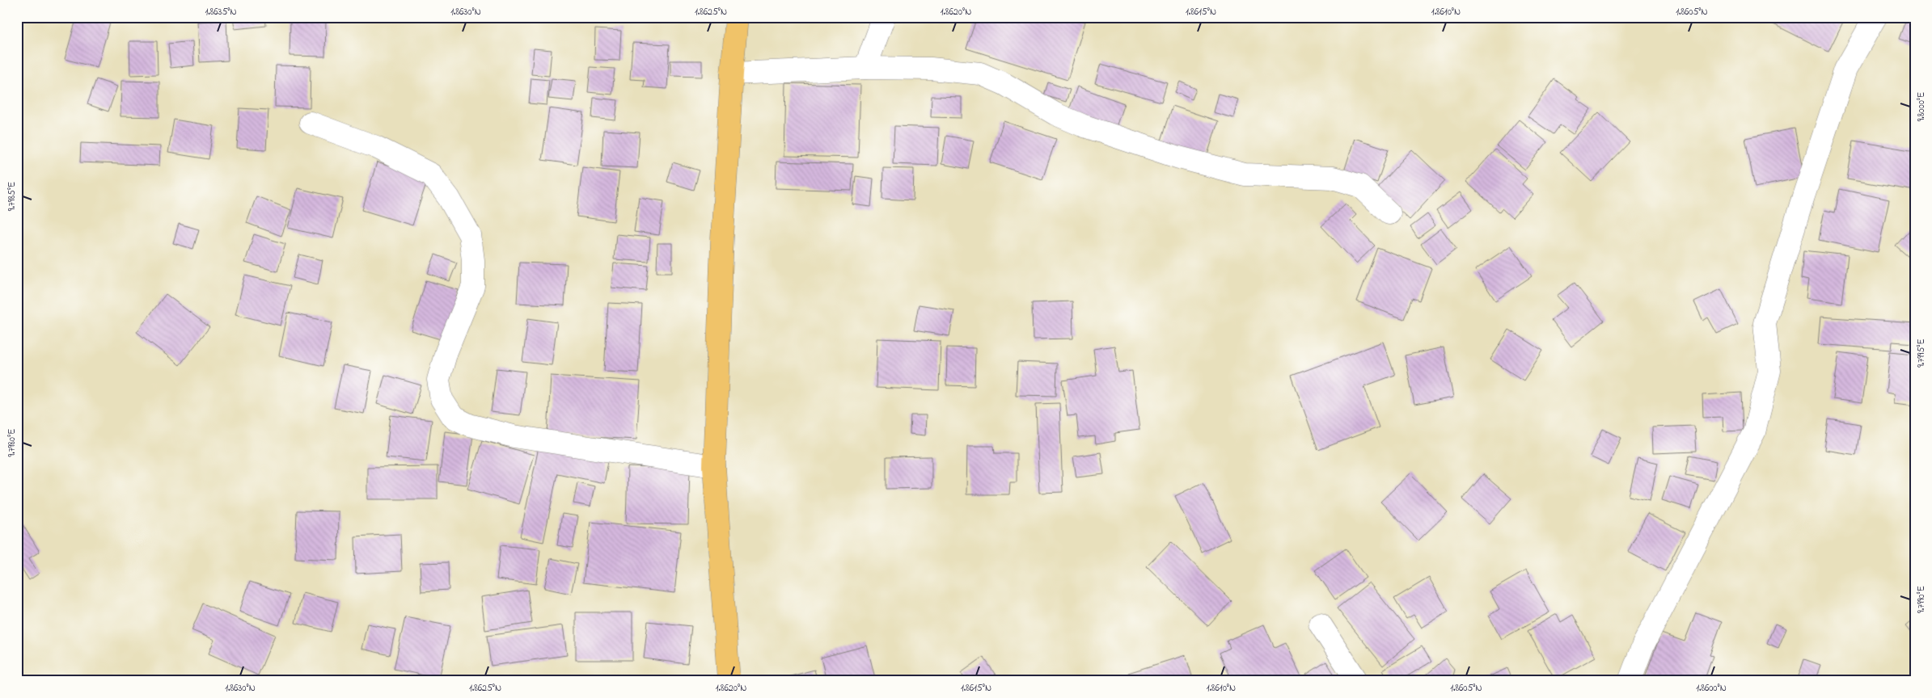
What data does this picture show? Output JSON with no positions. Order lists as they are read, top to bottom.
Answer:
{
  "coordinates": [
    "1.8635°N",
    "1.8630°N",
    "1.8625°N",
    "1.8620°N",
    "1.8615°N",
    "1.8610°N",
    "1.8605°N",
    "9.8000°E",
    "9.7985°E",
    "9.7995°E",
    "9.7980°E",
    "9.7990°E",
    "1.8600°N"
  ]
}
